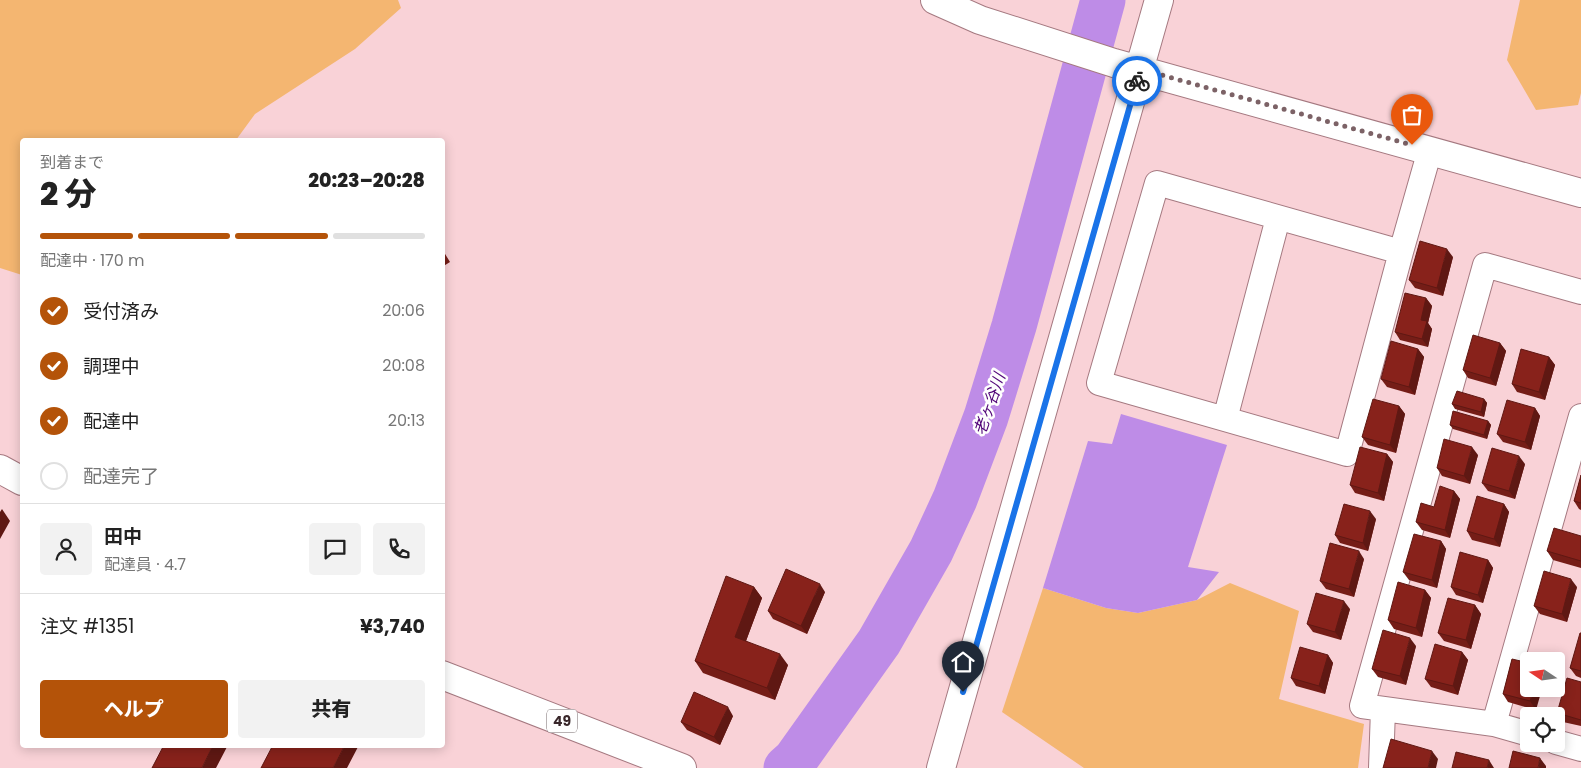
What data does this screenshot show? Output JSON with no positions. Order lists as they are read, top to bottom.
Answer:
{
  "streets": {
    "street": ["49"]
  },
  "water": ["老ヶ谷川"],
  "north": "left",
  "page": {
    "heading": ["2 分", "到着まで", "20:23–20:28"],
    "panel": [
      "田中",
      "配達員 · 4.7",
      "注文 #1351",
      "¥3,740"
    ],
    "bar": "配達中 · 170 m",
    "list": [
      ["受付済み", "20:06"],
      ["調理中", "20:08"],
      ["配達中", "20:13"],
      "配達完了"
    ],
    "buttons": ["ヘルプ", "共有"]
  }
}
